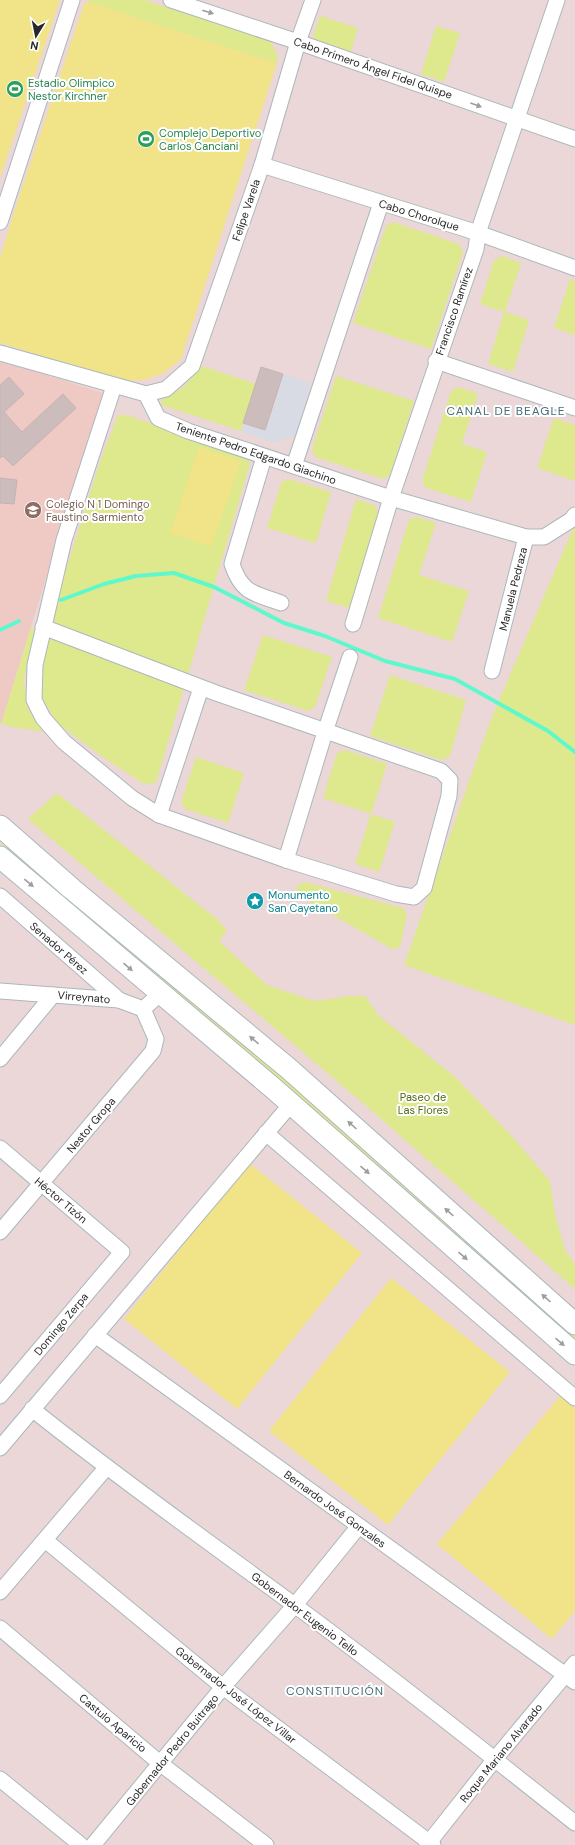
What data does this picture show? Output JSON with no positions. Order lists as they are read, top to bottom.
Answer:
{
  "streets": {
    "street": [
      "Cabo Primero Ángel Fidel Quispe",
      "Felipe Varela",
      "Cabo Chorolque",
      "Francisco Ramírez",
      "Teniente Pedro Edgardo Giachino",
      "Manuela Pedraza",
      "Senador Pérez",
      "Virreynato",
      "Nestor Gropa",
      "Héctor Tizón",
      "Domingo Zerpa",
      "Bernardo José Gonzales",
      "Gobernador Eugenio Tello",
      "Gobernador José López Villar",
      "Castulo Aparicio",
      "Gobernador Pedro Buitrago",
      "Roque Mariano Alvarado"
    ]
  },
  "crossings": [
    ["Cabo Primero Ángel Fidel Quispe", "Felipe Varela"],
    ["Cabo Primero Ángel Fidel Quispe", "Francisco Ramírez"],
    ["Felipe Varela", "Cabo Chorolque"],
    ["Felipe Varela", "Teniente Pedro Edgardo Giachino"],
    ["Cabo Chorolque", "Francisco Ramírez"],
    ["Francisco Ramírez", "Teniente Pedro Edgardo Giachino"],
    ["Teniente Pedro Edgardo Giachino", "Manuela Pedraza"],
    ["Senador Pérez", "Virreynato"],
    ["Virreynato", "Nestor Gropa"],
    ["Nestor Gropa", "Héctor Tizón"],
    ["Héctor Tizón", "Domingo Zerpa"],
    ["Bernardo José Gonzales", "Gobernador Pedro Buitrago"],
    ["Bernardo José Gonzales", "Roque Mariano Alvarado"],
    ["Gobernador Eugenio Tello", "Gobernador Pedro Buitrago"],
    ["Gobernador Eugenio Tello", "Roque Mariano Alvarado"],
    ["Gobernador José López Villar", "Gobernador Pedro Buitrago"],
    ["Gobernador José López Villar", "Roque Mariano Alvarado"],
    ["Castulo Aparicio", "Gobernador Pedro Buitrago"]
  ],
  "one_way": ["Cabo Primero Ángel Fidel Quispe"],
  "districts": ["CANAL DE BEAGLE", "CONSTITUCIÓN"],
  "parks": ["Paseo de Las Flores"],
  "places": {
    "sports": ["Estadio Olimpico Nestor Kirchner", "Complejo Deportivo Carlos Canciani"],
    "school or university": ["Colegio N 1 Domingo Faustino Sarmiento"],
    "place": ["Monumento San Cayetano"]
  },
  "north": "bottom"
}
